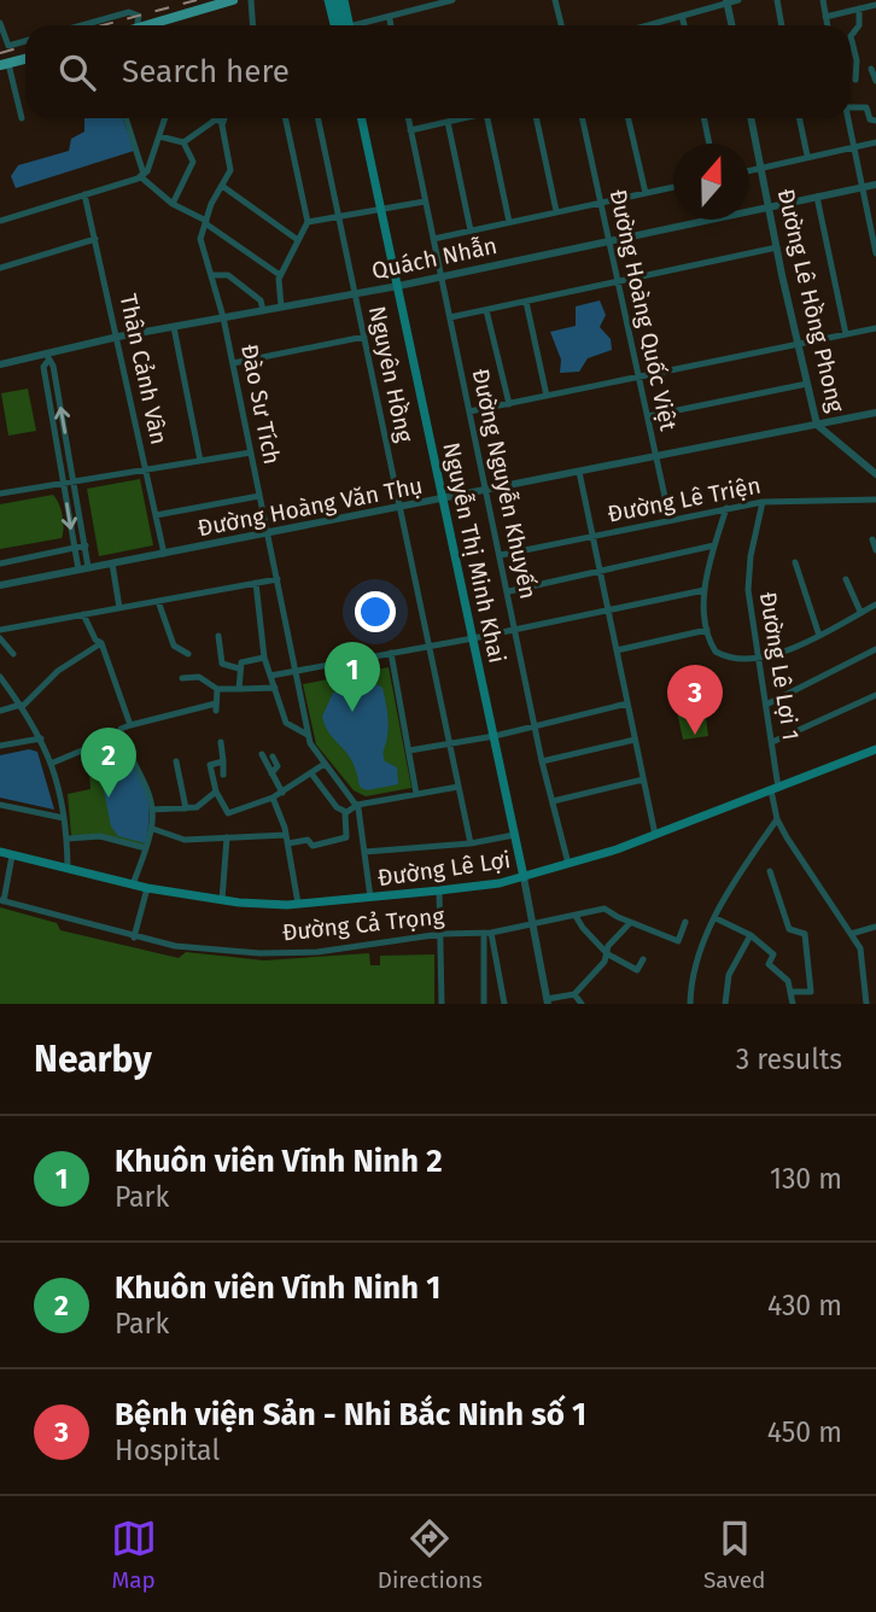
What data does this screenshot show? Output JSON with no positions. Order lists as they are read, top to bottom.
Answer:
{
  "streets": {
    "main road": ["Nguyễn Thị Minh Khai", "Đường Lê Lợi"],
    "street": [
      "Quách Nhẫn",
      "Đường Lê Hồng Phong",
      "Đường Hoàng Quốc Việt",
      "Thân Cảnh Vân",
      "Nguyên Hồng",
      "Đào Sư Tích",
      "Đường Nguyễn Khuyến",
      "Đường Lê Triện",
      "Đường Hoàng Văn Thụ",
      "Đường Lê Lợi 1",
      "Đường Cả Trọng"
    ]
  },
  "crossings": [
    ["Quách Nhẫn", "Đường Lê Hồng Phong"],
    ["Quách Nhẫn", "Đường Hoàng Quốc Việt"],
    ["Quách Nhẫn", "Thân Cảnh Vân"],
    ["Quách Nhẫn", "Nguyên Hồng"],
    ["Quách Nhẫn", "Đào Sư Tích"],
    ["Quách Nhẫn", "Đường Nguyễn Khuyến"],
    ["Quách Nhẫn", "Nguyễn Thị Minh Khai"],
    ["Đường Lê Hồng Phong", "Đường Hoàng Văn Thụ"],
    ["Đường Hoàng Quốc Việt", "Đường Lê Triện"],
    ["Đường Hoàng Quốc Việt", "Đường Hoàng Văn Thụ"],
    ["Thân Cảnh Vân", "Đường Hoàng Văn Thụ"],
    ["Nguyên Hồng", "Đường Hoàng Văn Thụ"],
    ["Đào Sư Tích", "Đường Hoàng Văn Thụ"],
    ["Đào Sư Tích", "Đường Lê Lợi"],
    ["Đường Nguyễn Khuyến", "Đường Lê Triện"],
    ["Đường Nguyễn Khuyến", "Đường Hoàng Văn Thụ"],
    ["Đường Nguyễn Khuyến", "Đường Lê Lợi"],
    ["Đường Lê Triện", "Đường Lê Lợi 1"],
    ["Đường Hoàng Văn Thụ", "Nguyễn Thị Minh Khai"],
    ["Nguyễn Thị Minh Khai", "Đường Lê Lợi"],
    ["Nguyễn Thị Minh Khai", "Đường Cả Trọng"],
    ["Đường Lê Lợi 1", "Đường Lê Lợi"]
  ],
  "north": "top",
  "page": {
    "search": "Search here",
    "pins": ["1", "3", "2"],
    "heading": ["Nearby", "3 results"],
    "list": [
      {
        "mark": "1",
        "name": "Khuôn viên Vĩnh Ninh 2",
        "note": "Park",
        "value": "130 m"
      },
      {
        "mark": "2",
        "name": "Khuôn viên Vĩnh Ninh 1",
        "note": "Park",
        "value": "430 m"
      },
      {
        "mark": "3",
        "name": "Bệnh viện Sản - Nhi Bắc Ninh số 1",
        "note": "Hospital",
        "value": "450 m"
      }
    ],
    "nav": ["Map", "Directions", "Saved"]
  }
}
